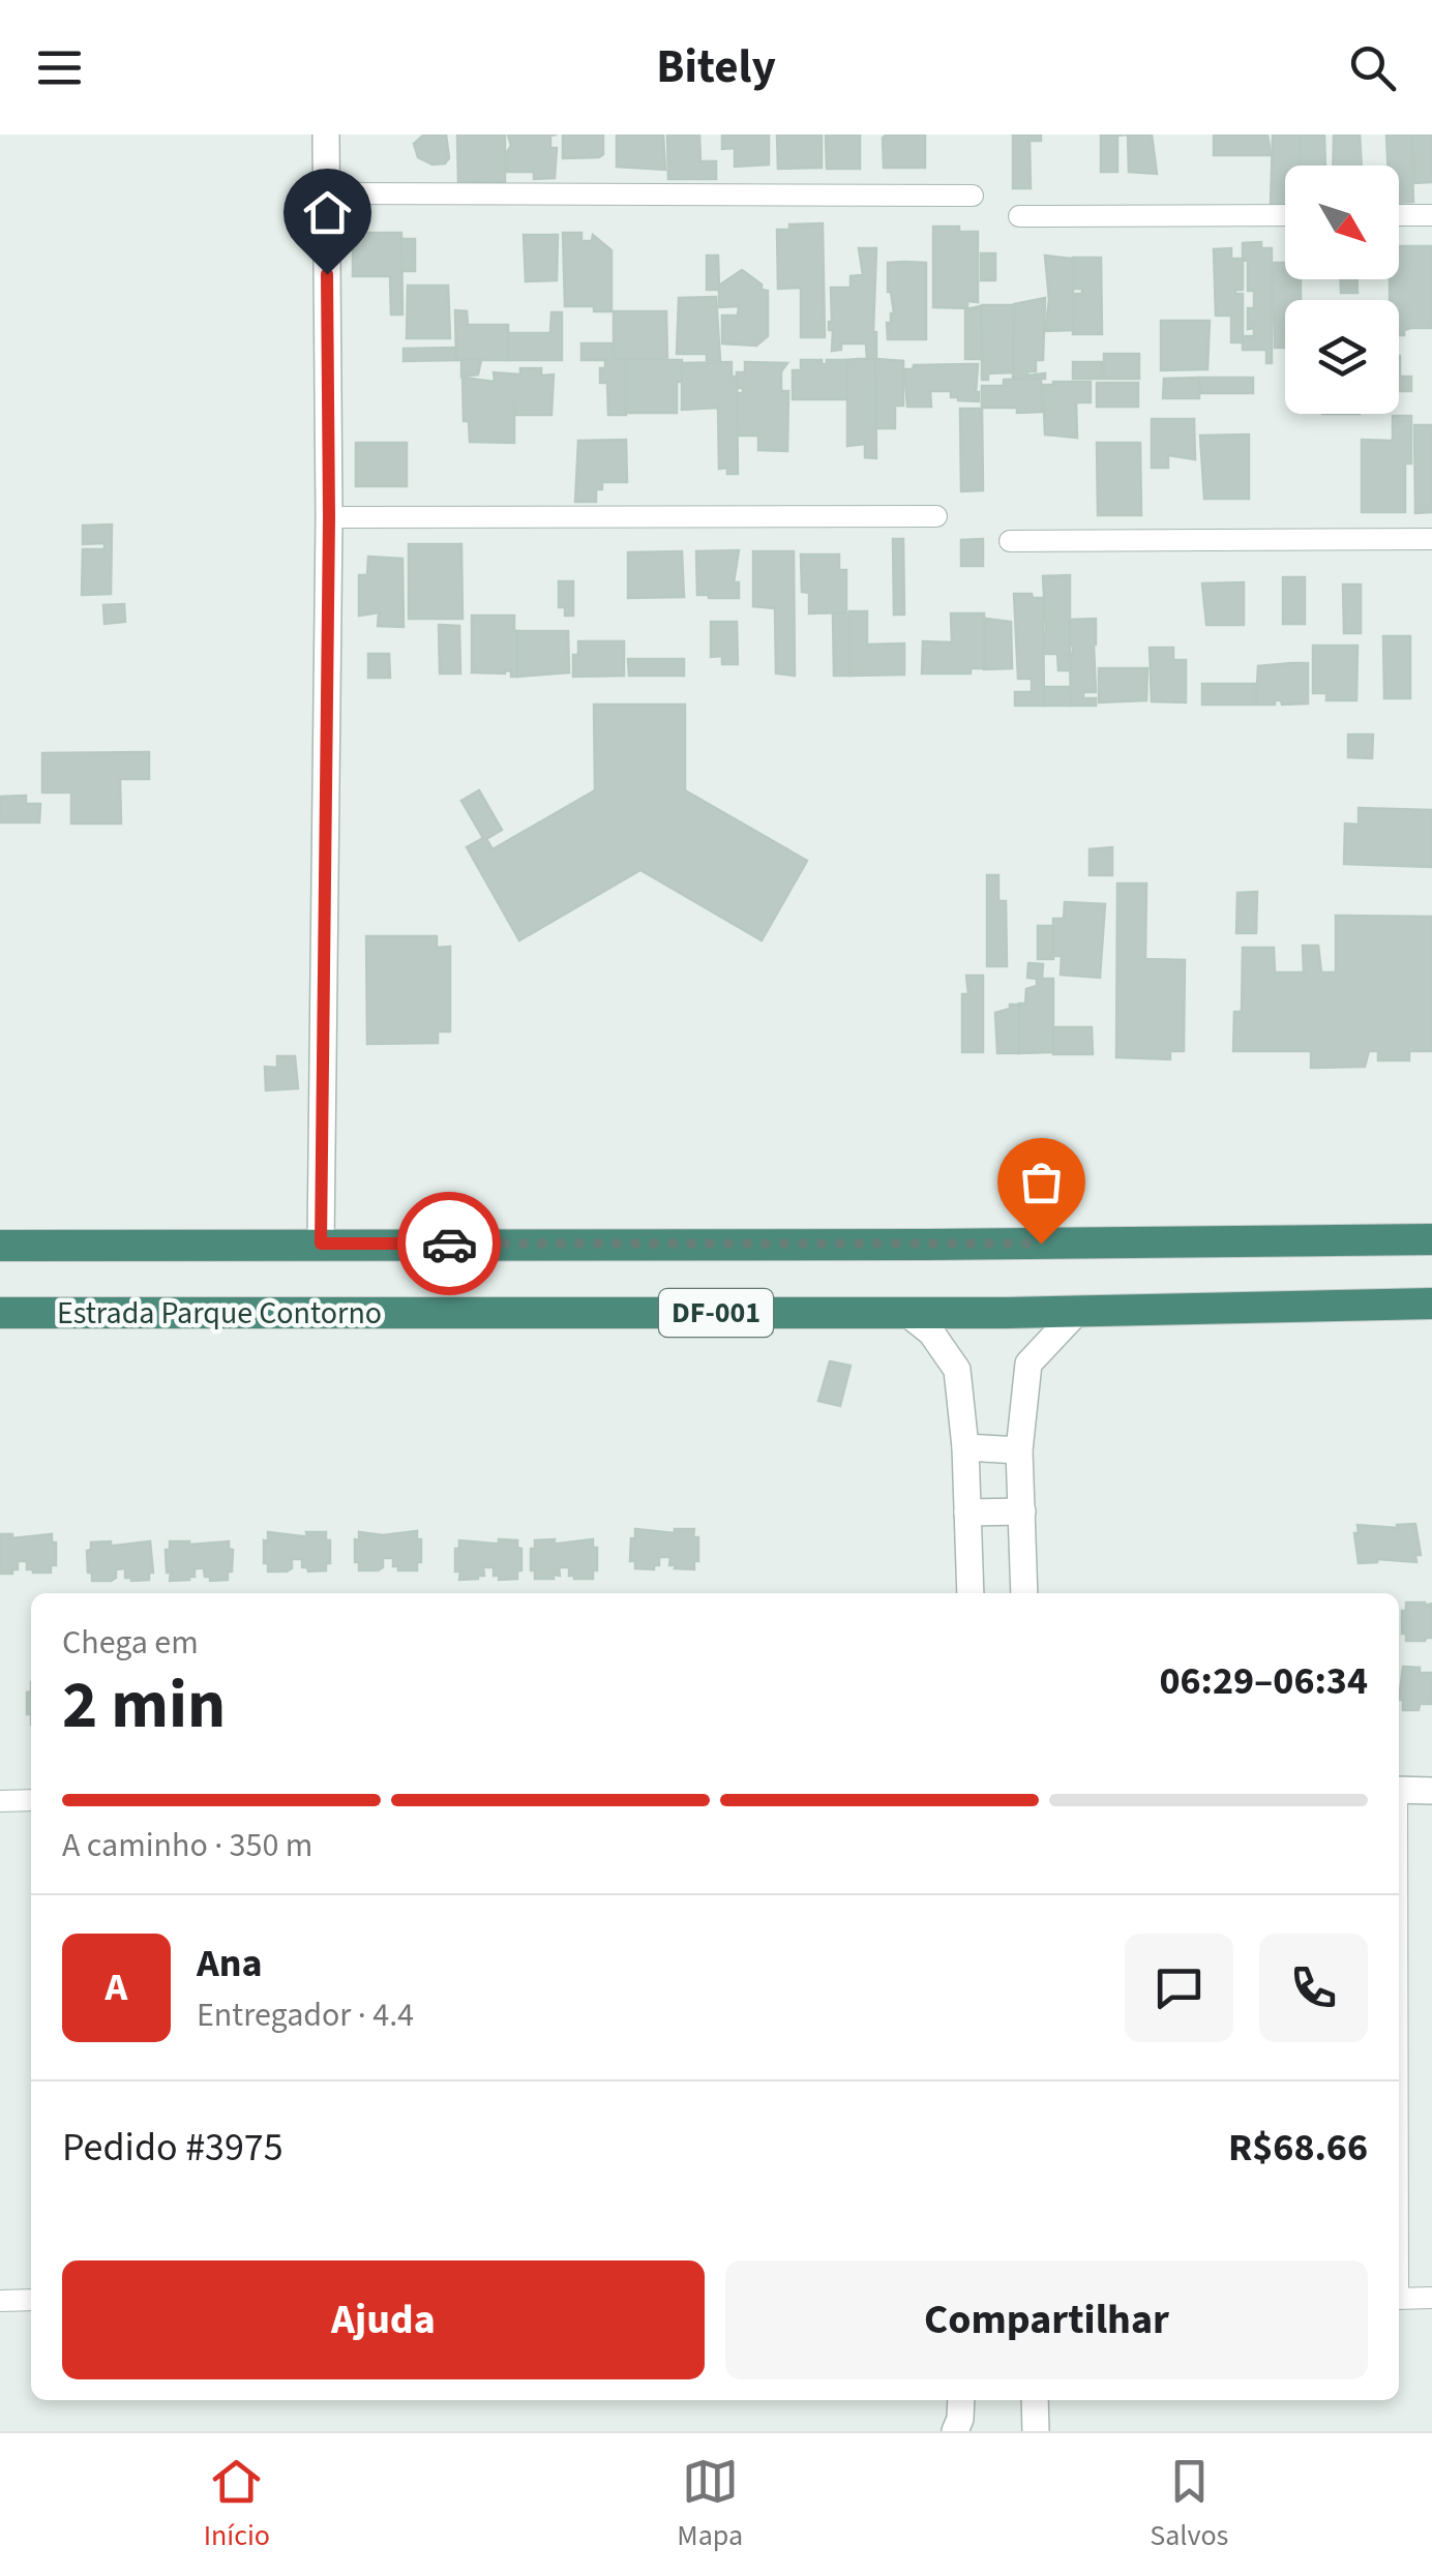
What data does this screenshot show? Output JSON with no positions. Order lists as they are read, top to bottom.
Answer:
{
  "streets": {
    "highway": ["Estrada Parque Contorno", "DF-001"]
  },
  "north": "bottom right",
  "page": {
    "header": "Bitely",
    "heading": ["2 min", "Chega em", "06:29–06:34"],
    "panel": [
      "Ana",
      "Entregador · 4.4",
      "Pedido #3975",
      "R$68.66"
    ],
    "bar": "A caminho · 350 m",
    "round": "A",
    "buttons": ["Ajuda", "Compartilhar"],
    "tabs": ["Início", "Mapa", "Salvos"]
  }
}
